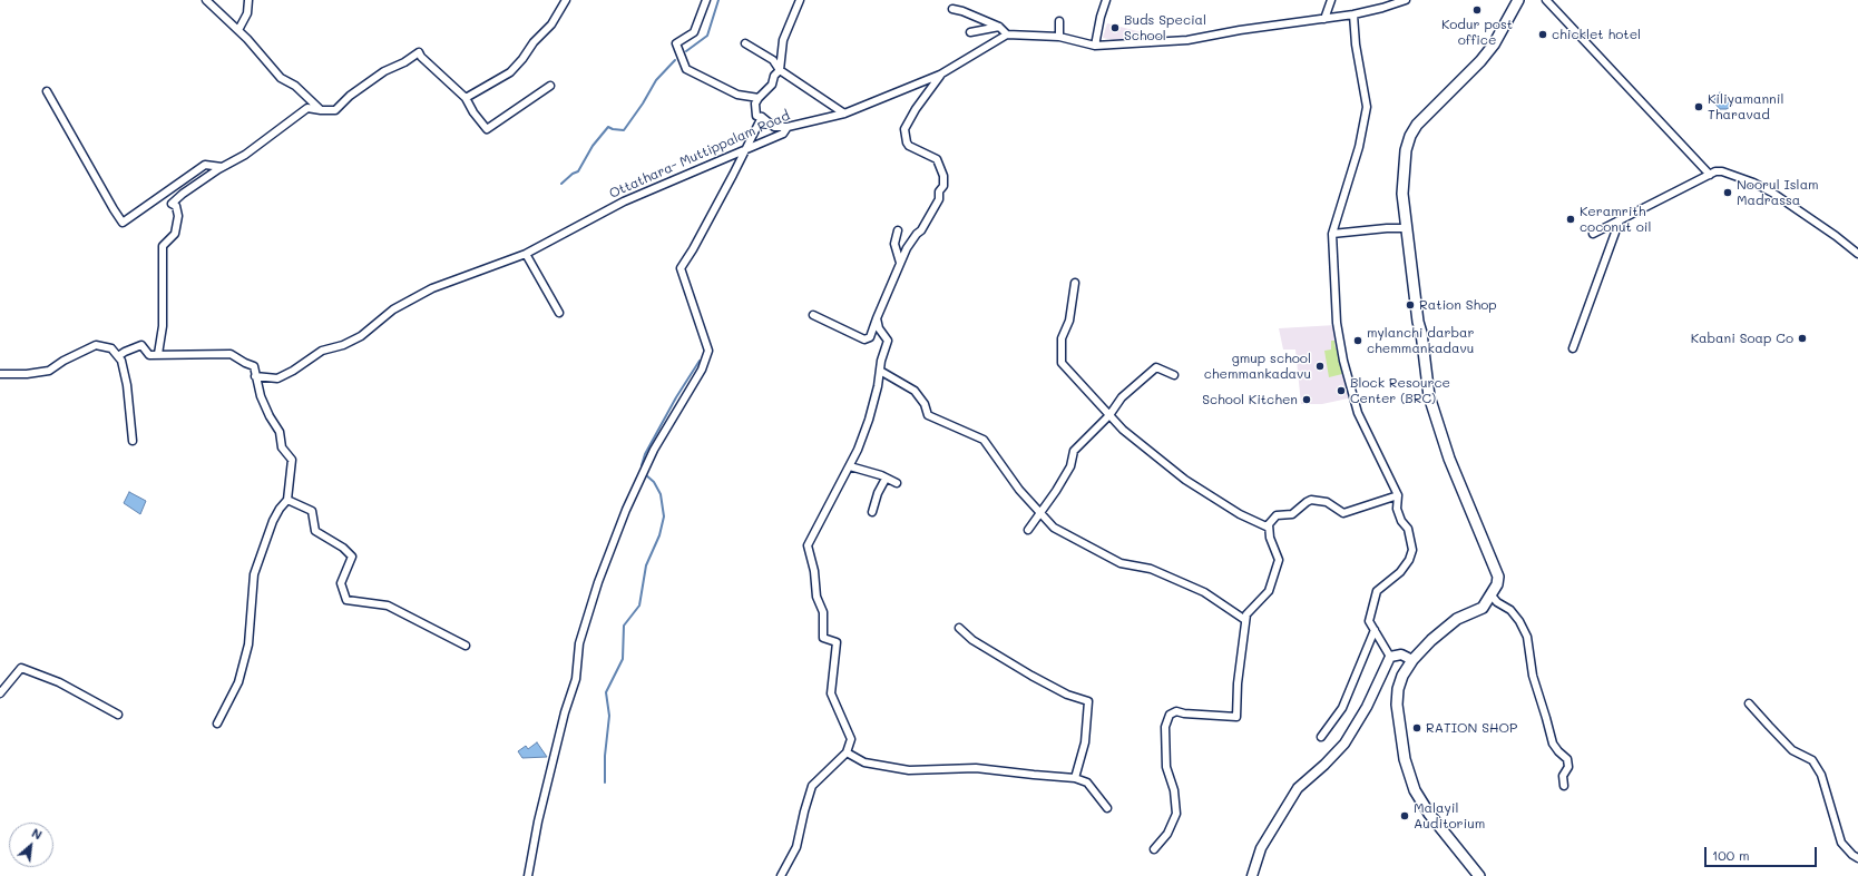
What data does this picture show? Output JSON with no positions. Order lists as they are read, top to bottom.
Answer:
{
  "streets": {
    "street": ["Ottathara- Muttippalam Road"]
  },
  "places": [
    "Kodur post office",
    "Buds Special School",
    "chicklet hotel",
    "Kiliyamannil Tharavad",
    "Noorul Islam Madrassa",
    "Keramrith coconut oil",
    "Ration Shop",
    "Kabani Soap Co",
    "mylanchi darbar chemmankadavu",
    "gmup school chemmankadavu",
    "Block Resource Center (BRC)",
    "School Kitchen",
    "RATION SHOP",
    "Malayil Auditorium"
  ],
  "scale_bar": "100 m",
  "north": "top right"
}
